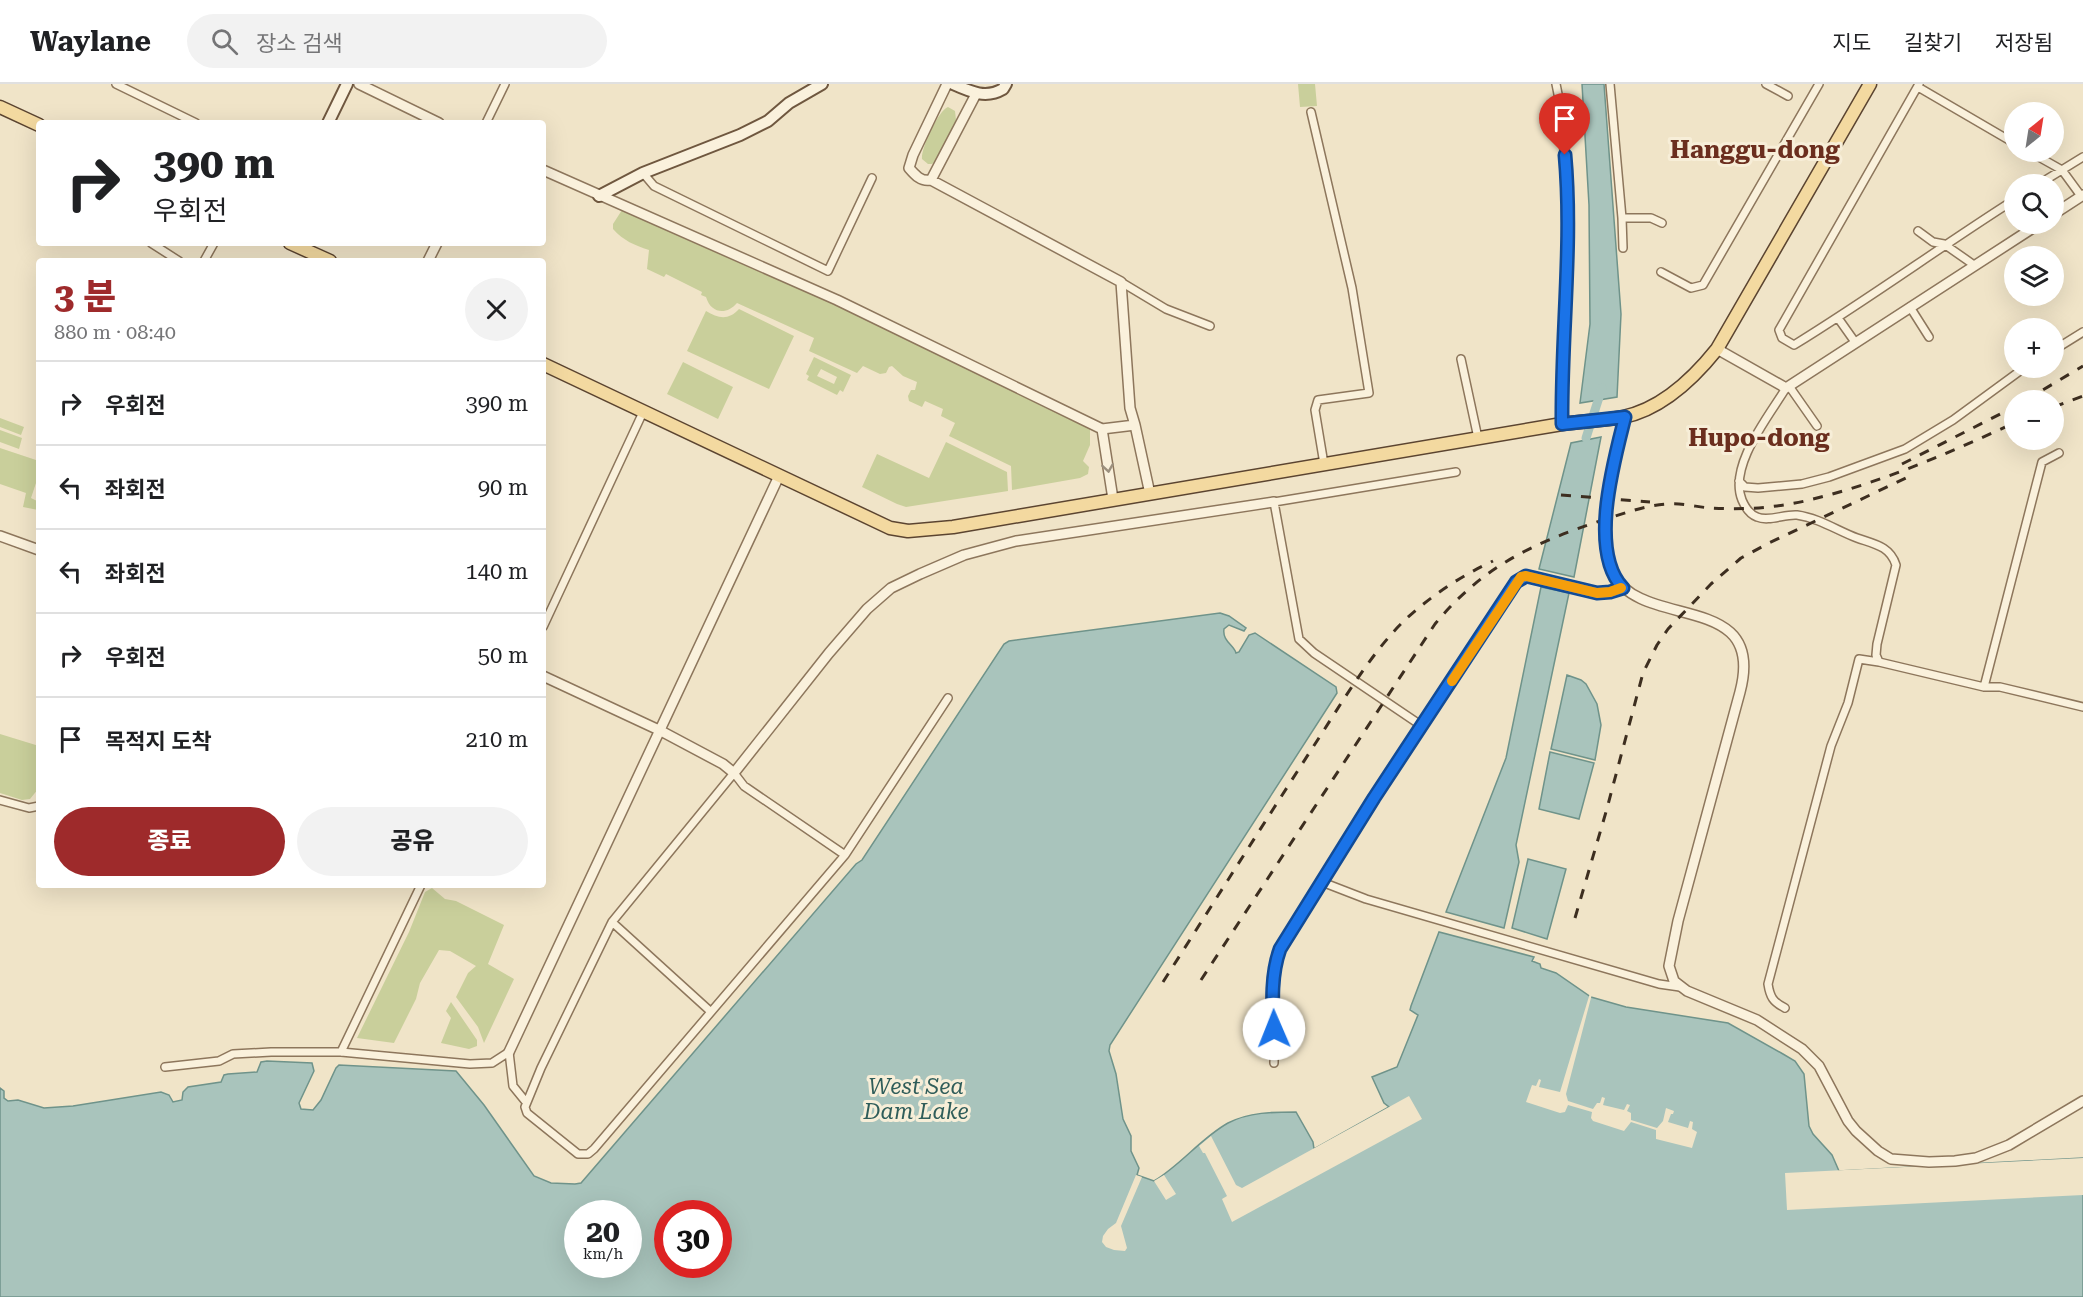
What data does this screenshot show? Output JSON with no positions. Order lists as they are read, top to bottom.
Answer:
{
  "districts": ["Hanggu-dong", "Hupo-dong"],
  "water": ["West Sea Dam Lake"],
  "north": "top right",
  "page": {
    "header": "Waylane",
    "search": "장소 검색",
    "nav": ["지도", "길찾기", "저장됨"],
    "map_buttons": ["+", "−"],
    "turn": ["390 m", "우회전"],
    "heading": ["3 분", "880 m · 08:40"],
    "list": [
      {
        "name": "우회전",
        "value": "390 m"
      },
      {
        "name": "좌회전",
        "value": "90 m"
      },
      {
        "name": "좌회전",
        "value": "140 m"
      },
      {
        "name": "우회전",
        "value": "50 m"
      },
      {
        "name": "목적지 도착",
        "value": "210 m"
      }
    ],
    "buttons": ["종료", "공유"],
    "speed": "20 km/h",
    "limit": "30"
  }
}
